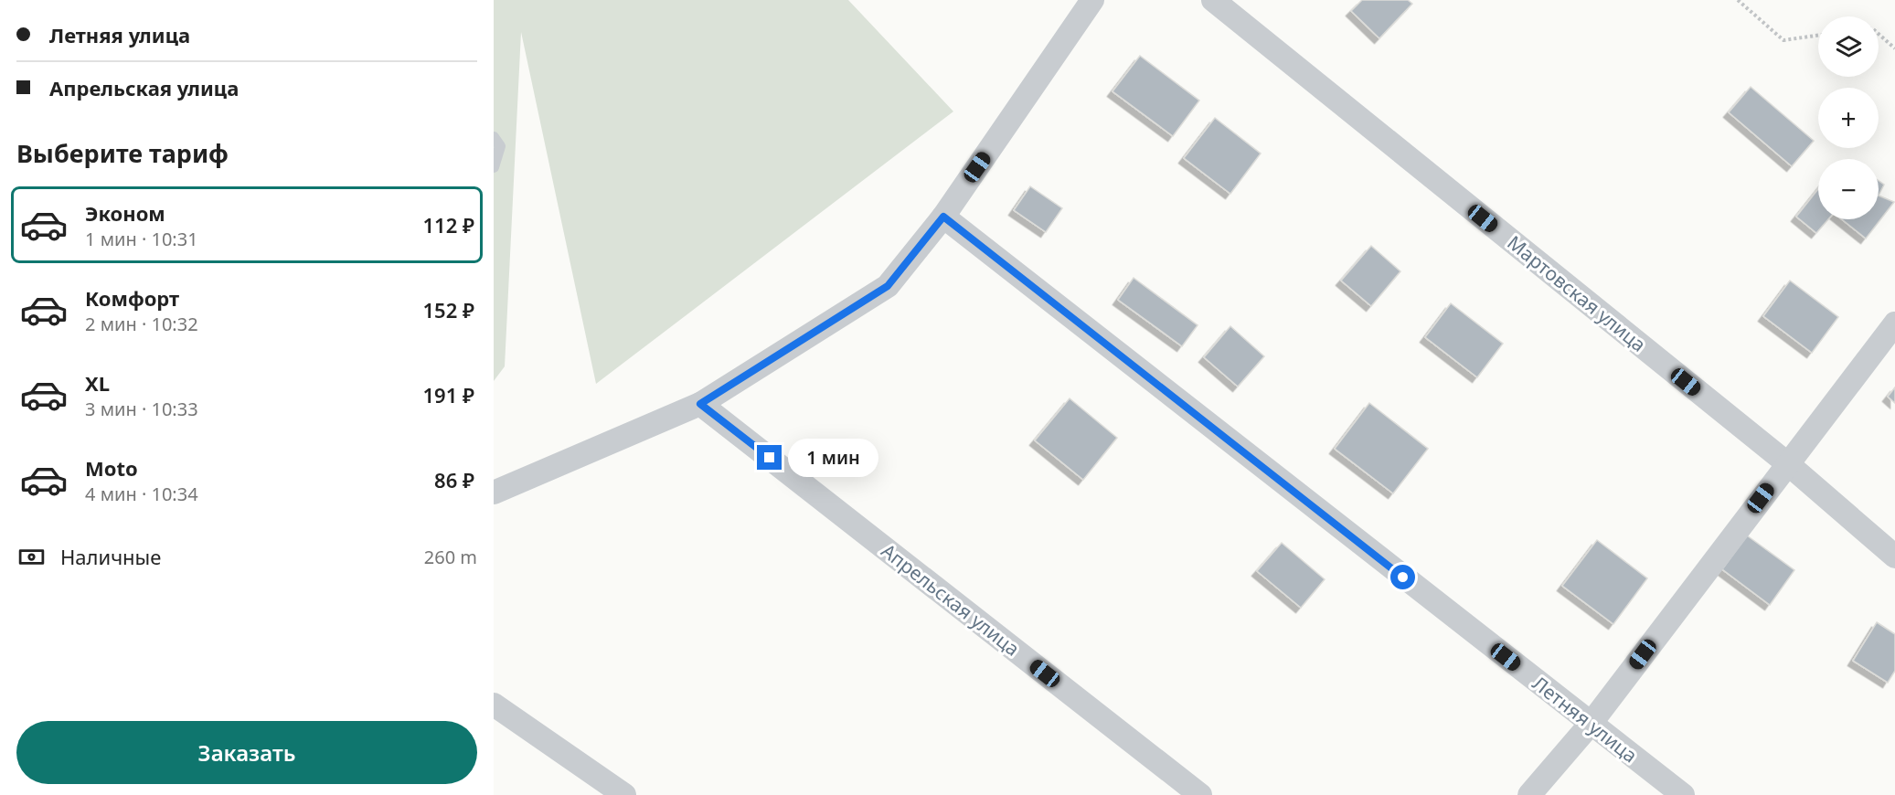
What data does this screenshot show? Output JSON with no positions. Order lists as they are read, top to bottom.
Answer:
{
  "streets": {
    "street": ["Мартовская улица", "Апрельская улица", "Летняя улица"]
  },
  "page": {
    "banner": ["Летняя улица", "Апрельская улица"],
    "map_buttons": ["+", "−"],
    "heading": "Выберите тариф",
    "list": [
      {
        "name": "Эконом",
        "note": "1 мин · 10:31",
        "value": "112 ₽"
      },
      {
        "name": "Комфорт",
        "note": "2 мин · 10:32",
        "value": "152 ₽"
      },
      {
        "name": "XL",
        "note": "3 мин · 10:33",
        "value": "191 ₽"
      },
      {
        "name": "Moto",
        "note": "4 мин · 10:34",
        "value": "86 ₽"
      }
    ],
    "bubble": "1 мин",
    "pay": ["Наличные", "260 m"],
    "buttons": "Заказать"
  }
}
